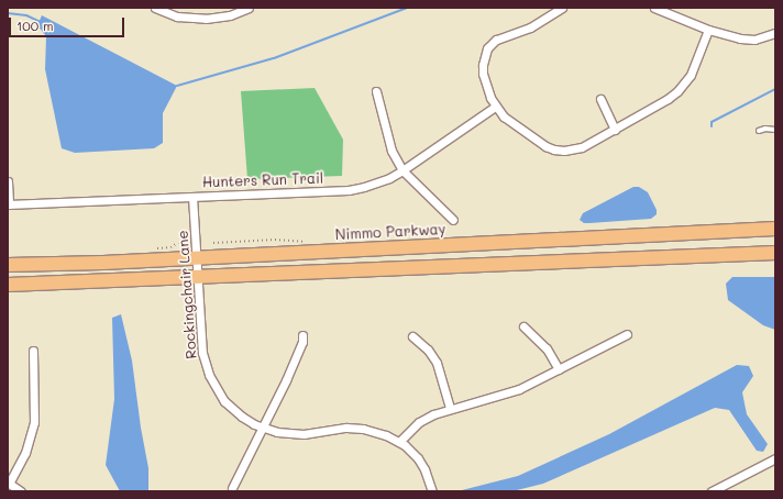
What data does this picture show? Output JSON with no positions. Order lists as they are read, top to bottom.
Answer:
{
  "streets": {
    "highway": ["Nimmo Parkway"],
    "street": ["Hunters Run Trail", "Rockingchair Lane"]
  },
  "crossings": [
    ["Hunters Run Trail", "Rockingchair Lane"],
    ["Nimmo Parkway", "Rockingchair Lane"]
  ],
  "scale_bar": "100 m"
}
